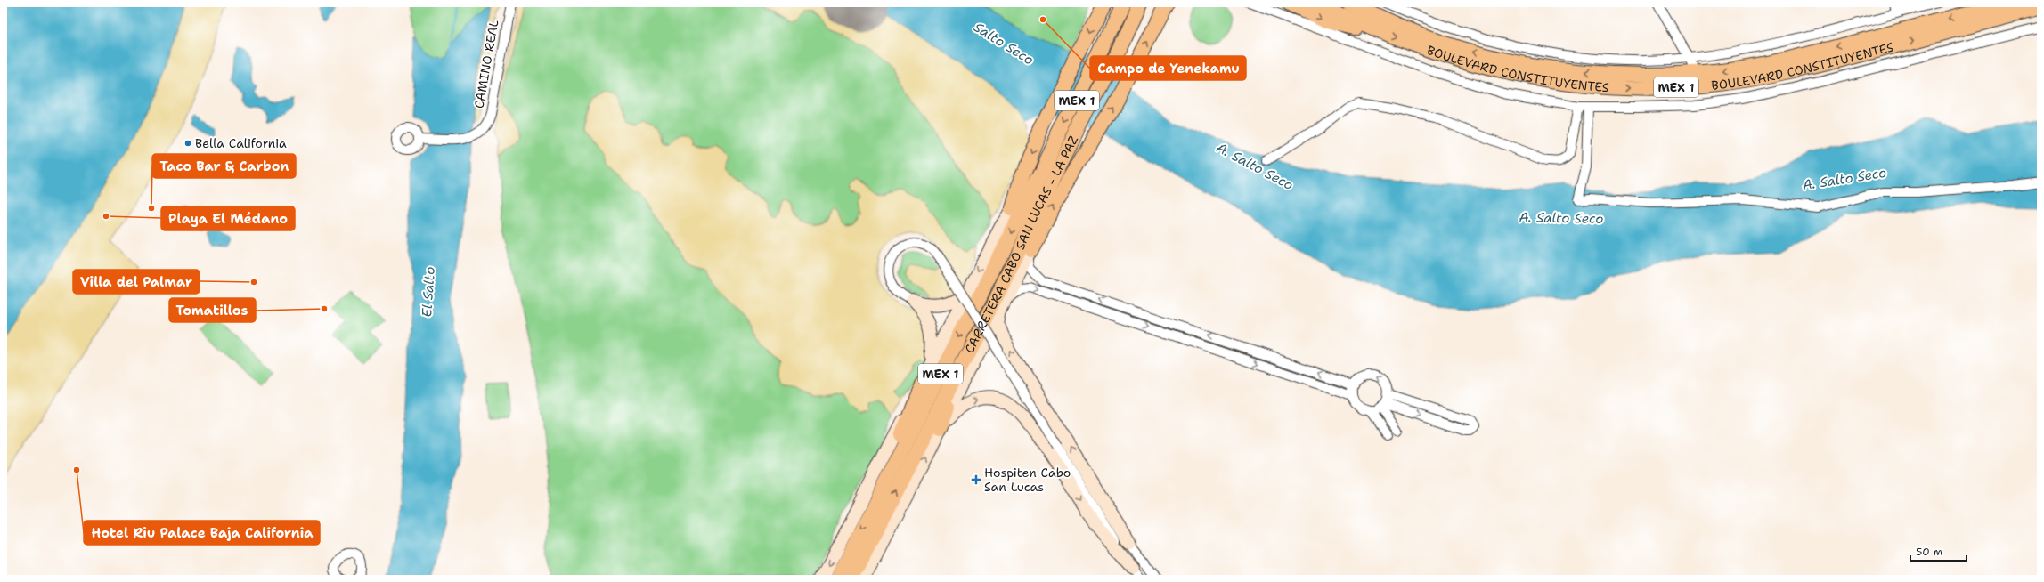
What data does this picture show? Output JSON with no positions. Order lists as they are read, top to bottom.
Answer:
{
  "streets": {
    "highway": ["BOULEVARD CONSTITUYENTES", "MEX 1", "CARRETERA CABO SAN LUCAS - LA PAZ"],
    "street": ["CAMINO REAL"]
  },
  "crossings": [
    ["MEX 1", "CARRETERA CABO SAN LUCAS - LA PAZ"]
  ],
  "water": ["Salto Seco", "A. Salto Seco", "El Salto"],
  "places": {
    "other": [
      "Campo de Yenekamu",
      "Bella California",
      "Taco Bar & Carbon",
      "Playa El Médano",
      "Villa del Palmar",
      "Tomatillos",
      "Hotel Riu Palace Baja California"
    ],
    "health": ["Hospiten Cabo San Lucas"]
  },
  "scale_bar": "50 m"
}
